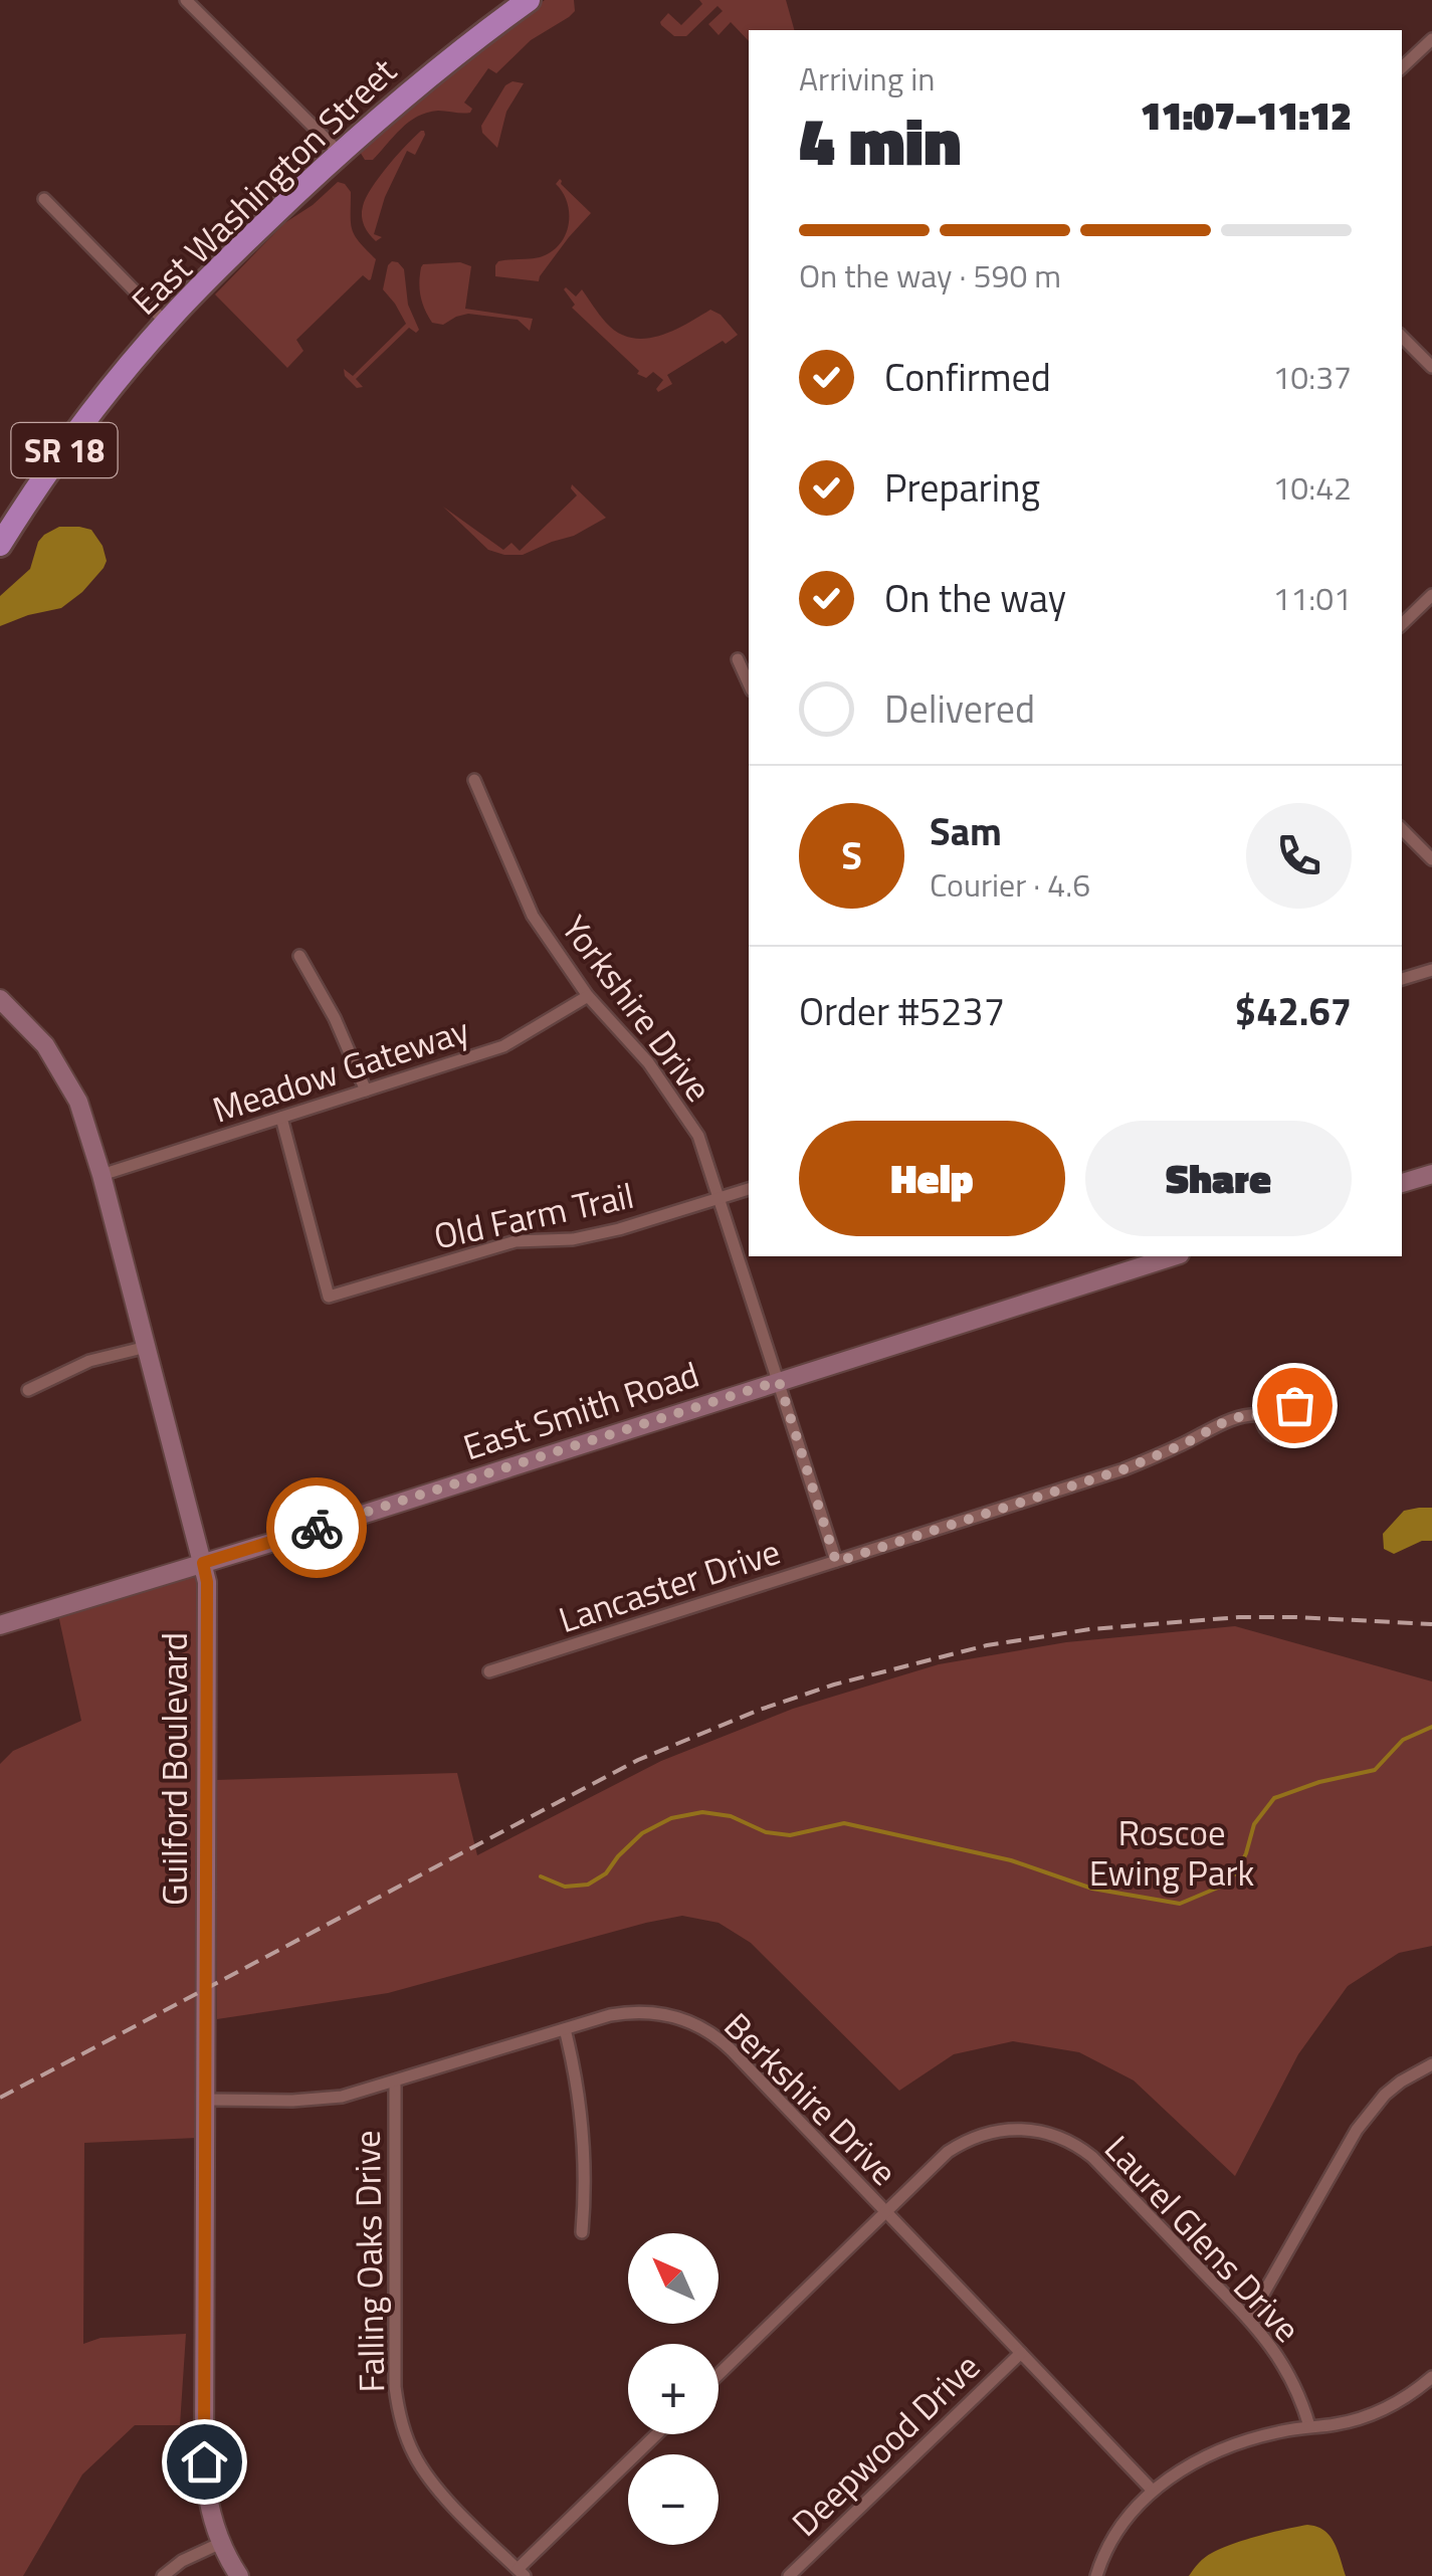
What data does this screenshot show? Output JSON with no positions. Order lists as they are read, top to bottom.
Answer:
{
  "streets": {
    "highway": ["East Washington Street", "SR 18"],
    "street": [
      "Yorkshire Drive",
      "Meadow Gateway",
      "Old Farm Trail",
      "East Smith Road",
      "Lancaster Drive",
      "Guilford Boulevard",
      "Berkshire Drive",
      "Laurel Glens Drive",
      "Falling Oaks Drive",
      "Deepwood Drive"
    ]
  },
  "crossings": [
    ["Yorkshire Drive", "Meadow Gateway"],
    ["Yorkshire Drive", "Old Farm Trail"],
    ["Yorkshire Drive", "East Smith Road"],
    ["Yorkshire Drive", "Lancaster Drive"],
    ["Meadow Gateway", "Old Farm Trail"],
    ["Meadow Gateway", "Guilford Boulevard"],
    ["East Smith Road", "Guilford Boulevard"],
    ["Guilford Boulevard", "Berkshire Drive"],
    ["Berkshire Drive", "Laurel Glens Drive"],
    ["Berkshire Drive", "Falling Oaks Drive"],
    ["Berkshire Drive", "Deepwood Drive"]
  ],
  "parks": ["Roscoe Ewing Park"],
  "north": "top left",
  "page": {
    "heading": ["4 min", "Arriving in", "11:07–11:12"],
    "panel": [
      "Sam",
      "Courier · 4.6",
      "Order #5237",
      "$42.67"
    ],
    "bar": "On the way · 590 m",
    "list": [
      ["Confirmed", "10:37"],
      ["Preparing", "10:42"],
      ["On the way", "11:01"],
      "Delivered"
    ],
    "round": "S",
    "buttons": ["Help", "Share"],
    "map_buttons": ["+", "−"]
  }
}
